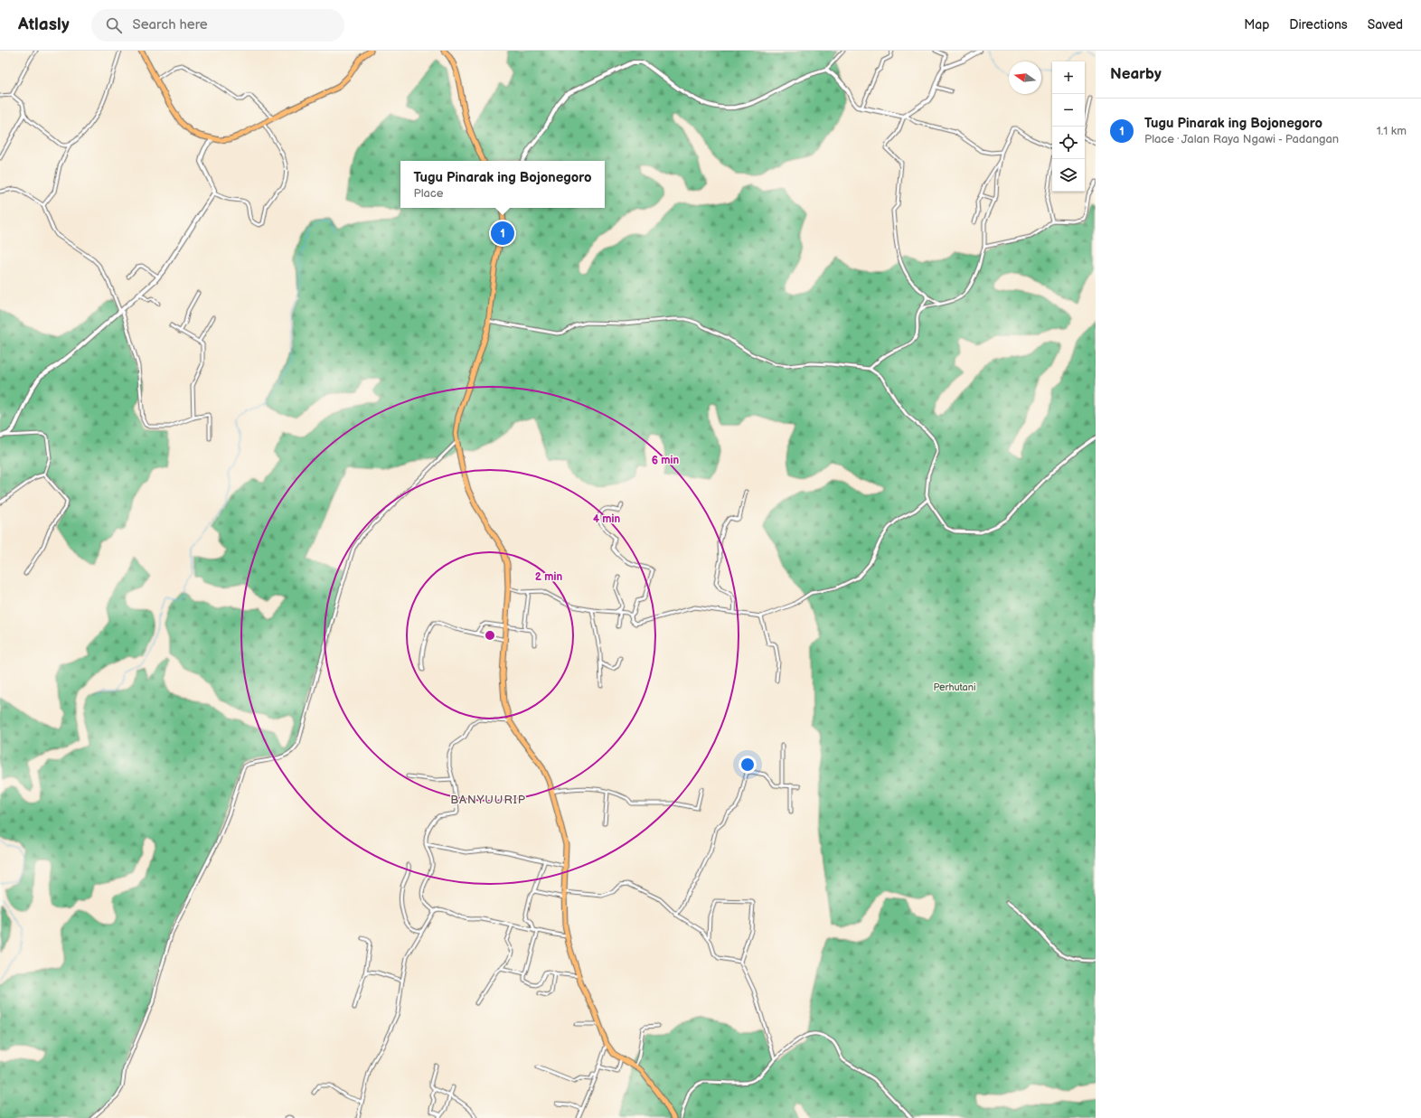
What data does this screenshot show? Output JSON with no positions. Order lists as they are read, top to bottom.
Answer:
{
  "districts": ["BANYUURIP"],
  "parks": ["Perhutani"],
  "north": "left",
  "page": {
    "header": "Atlasly",
    "search": "Search here",
    "nav": ["Map", "Directions", "Saved"],
    "heading": "Nearby",
    "map_buttons": ["+", "−"],
    "list": [
      {
        "mark": "1",
        "name": "Tugu Pinarak ing Bojonegoro",
        "note": "Place · Jalan Raya Ngawi - Padangan",
        "value": "1.1 km"
      }
    ],
    "popup": ["Tugu Pinarak ing Bojonegoro", "Place"],
    "pins": "1"
  },
  "rings": ["6 min", "4 min", "2 min"]
}
